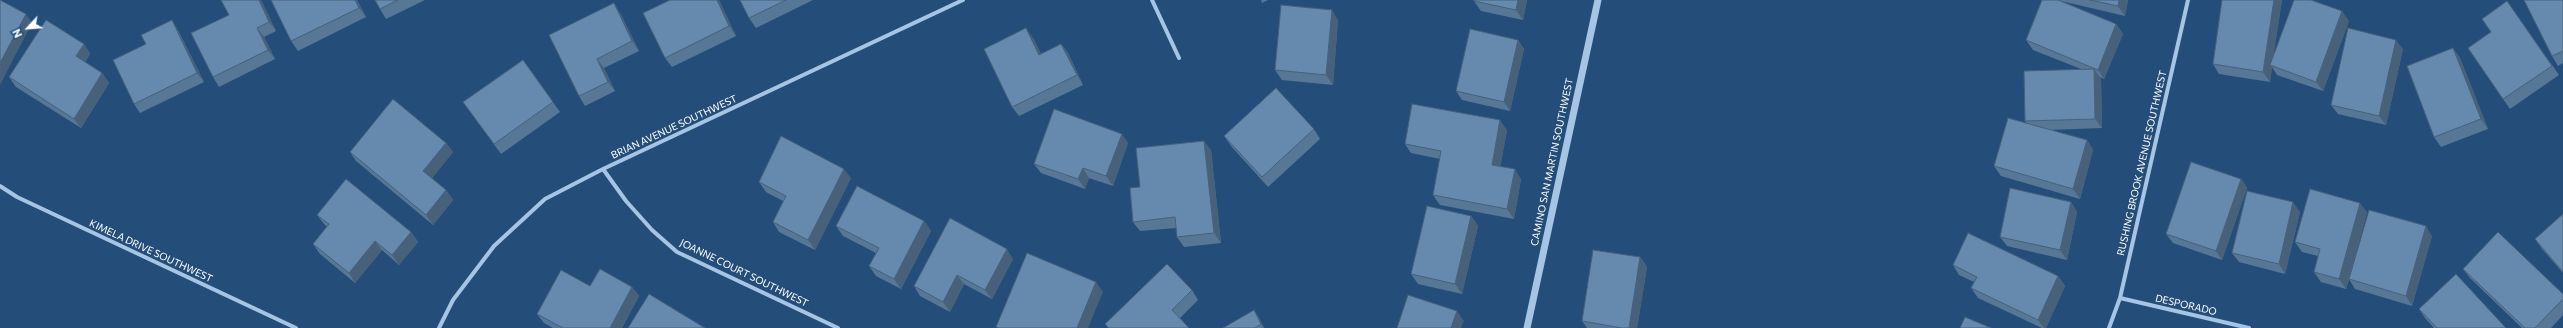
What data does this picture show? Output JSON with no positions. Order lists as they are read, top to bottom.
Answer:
{
  "streets": {
    "street": [
      "BRIAN AVENUE SOUTHWEST",
      "CAMINO SAN MARTIN SOUTHWEST",
      "RUSHING BROOK AVENUE SOUTHWEST",
      "KIMELA DRIVE SOUTHWEST",
      "JOANNE COURT SOUTHWEST",
      "DESPORADO"
    ]
  },
  "crossings": [
    ["BRIAN AVENUE SOUTHWEST", "JOANNE COURT SOUTHWEST"],
    ["RUSHING BROOK AVENUE SOUTHWEST", "DESPORADO"]
  ],
  "north": "bottom left"
}
